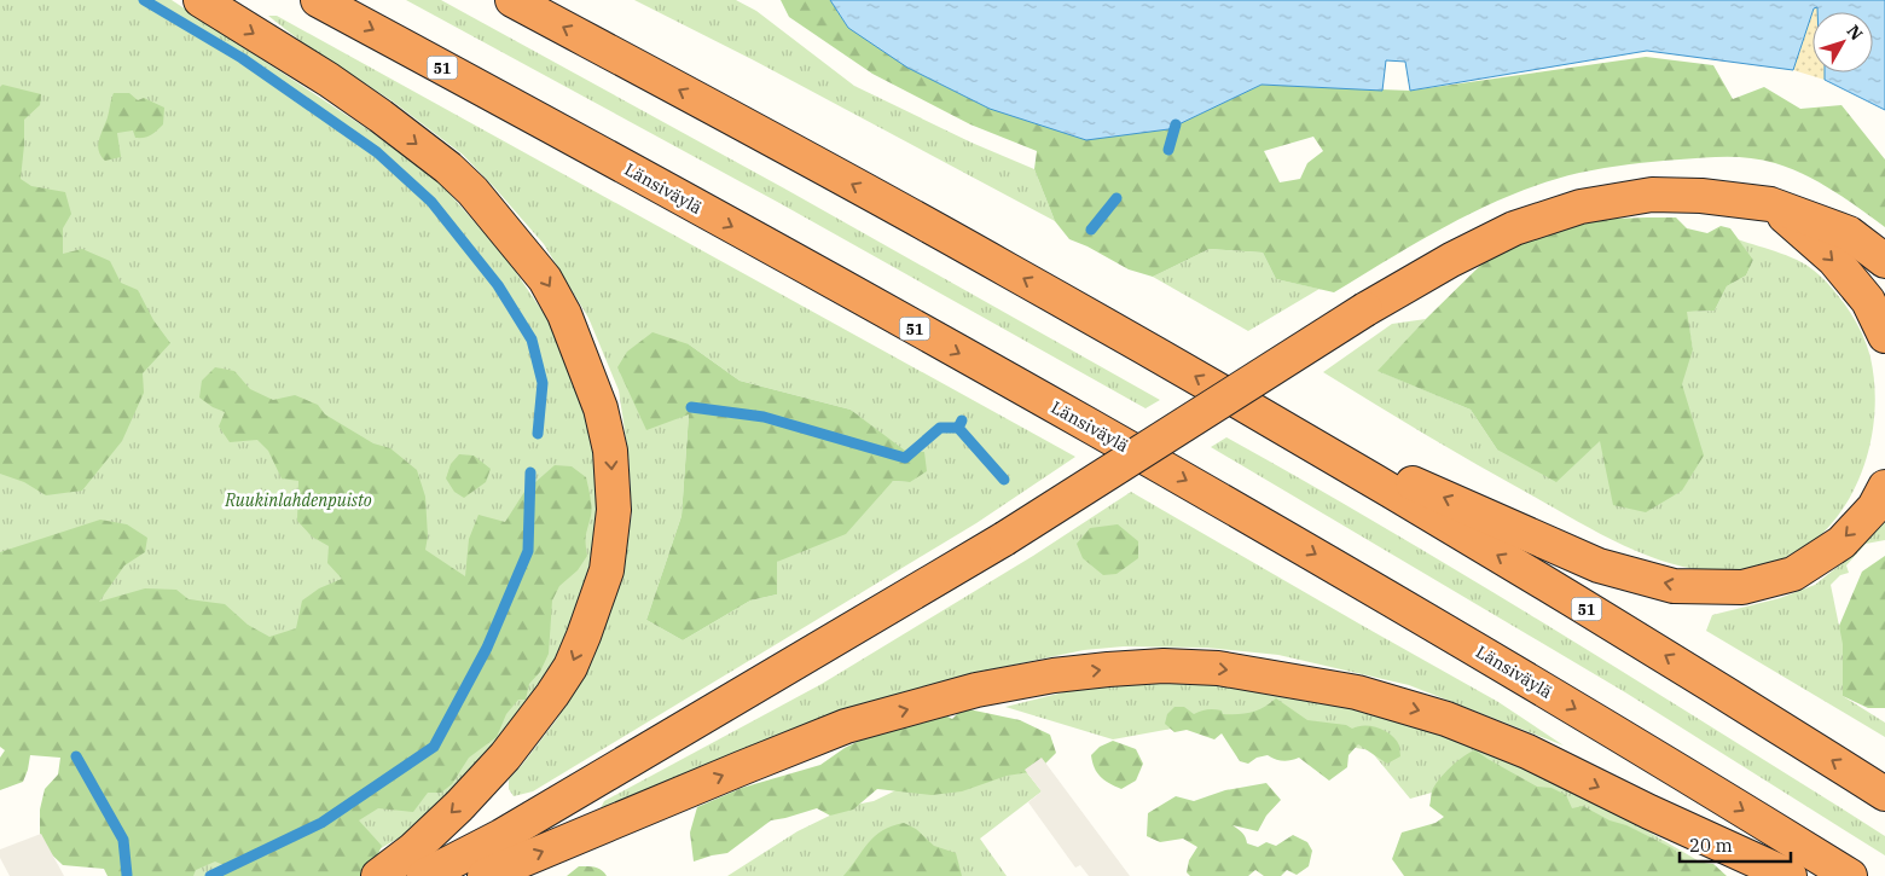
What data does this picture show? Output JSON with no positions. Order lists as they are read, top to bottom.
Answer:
{
  "streets": {
    "highway": ["51", "Länsiväylä"]
  },
  "parks": ["Ruukinlahdenpuisto"],
  "scale_bar": "20 m",
  "north": "top right"
}
